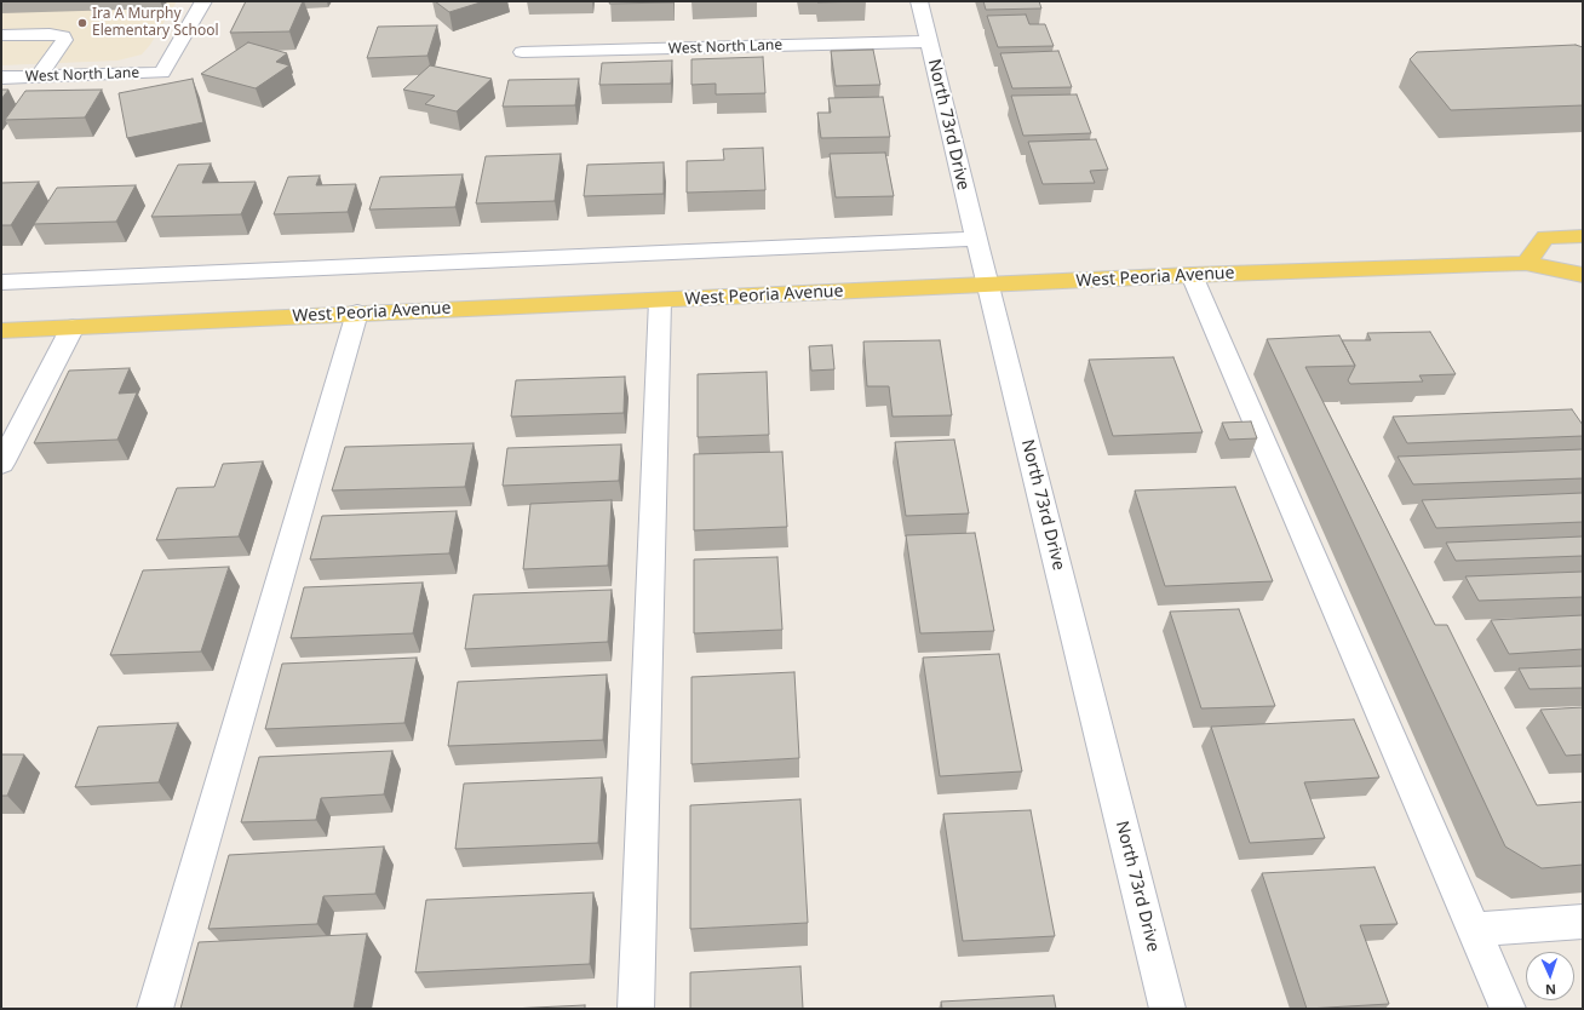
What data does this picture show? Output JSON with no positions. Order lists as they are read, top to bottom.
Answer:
{
  "streets": {
    "main road": ["West Peoria Avenue"],
    "street": ["West North Lane", "North 73rd Drive"]
  },
  "crossings": [
    ["West North Lane", "North 73rd Drive"],
    ["North 73rd Drive", "West Peoria Avenue"]
  ],
  "places": ["Ira A Murphy Elementary School"],
  "north": "bottom"
}
